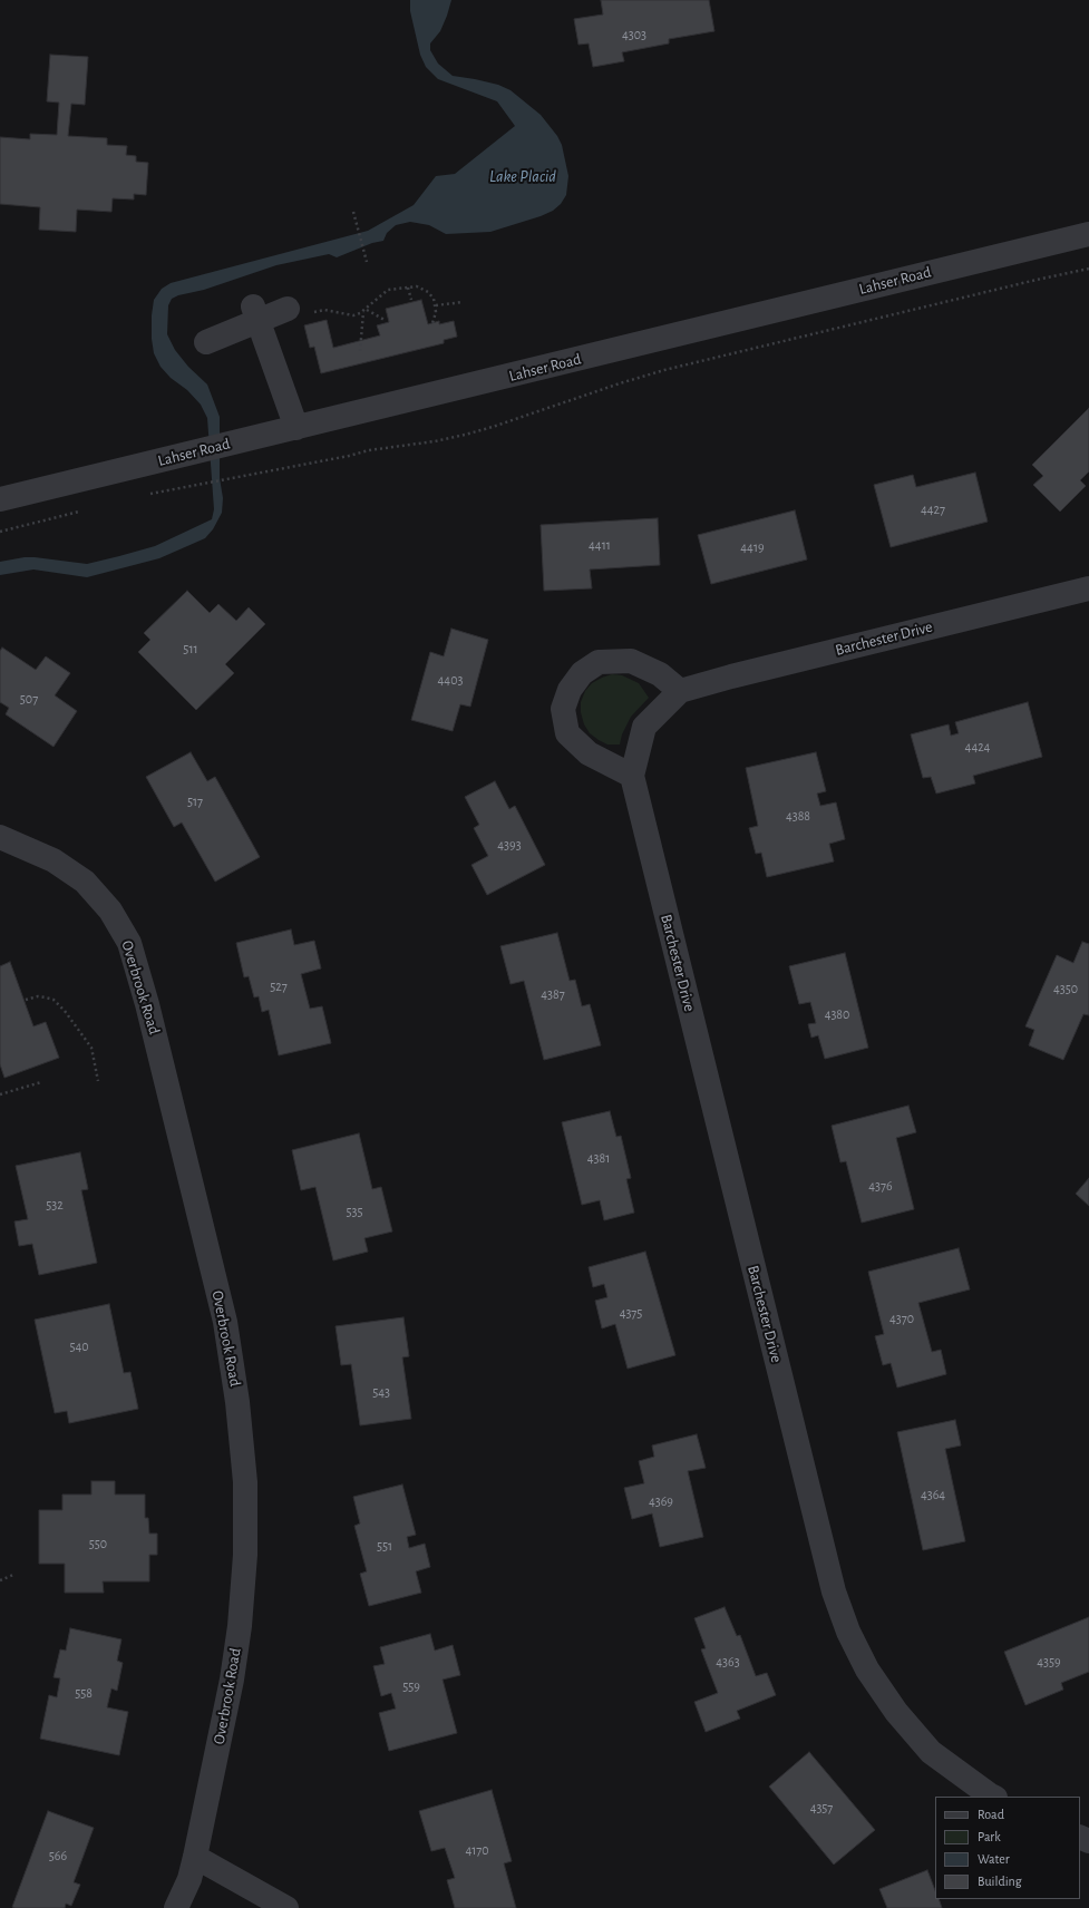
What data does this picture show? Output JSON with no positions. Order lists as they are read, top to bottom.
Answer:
{
  "streets": {
    "street": ["Lahser Road", "Barchester Drive", "Overbrook Road"]
  },
  "water": ["Lake Placid"],
  "house_numbers": [
    "4303",
    "4427",
    "4411",
    "4419",
    "511",
    "4403",
    "507",
    "4424",
    "517",
    "4388",
    "4393",
    "527",
    "4350",
    "4387",
    "4380",
    "4381",
    "4376",
    "532",
    "535",
    "4375",
    "4370",
    "540",
    "543",
    "4364",
    "4369",
    "550",
    "551",
    "4363",
    "4359",
    "559",
    "558",
    "4357",
    "4170",
    "566"
  ],
  "legend": [
    "Road",
    "Park",
    "Water",
    "Building"
  ]
}
